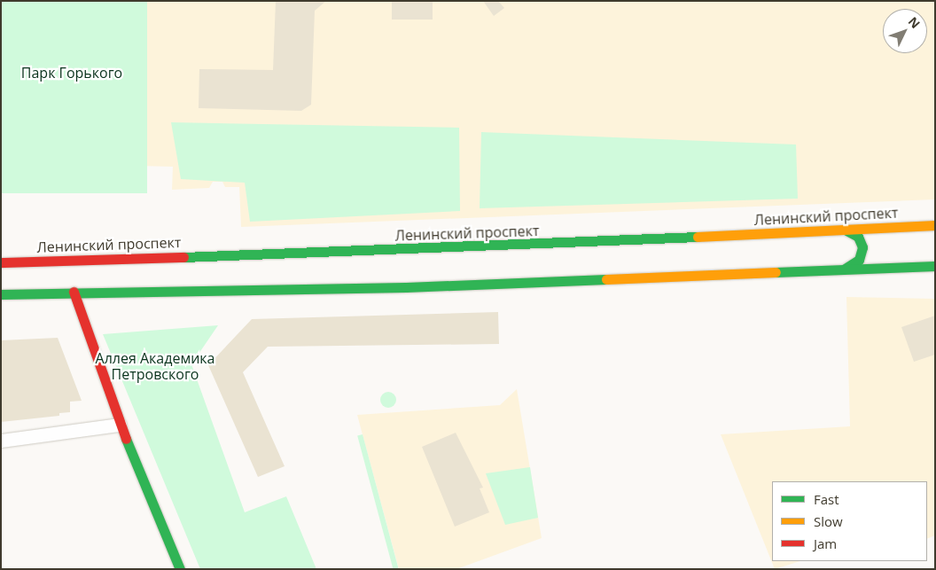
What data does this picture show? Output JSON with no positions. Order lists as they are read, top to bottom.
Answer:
{
  "streets": {
    "main road": ["Ленинский проспект"]
  },
  "parks": ["Парк Горького", "Аллея Академика Петровского"],
  "legend": ["Fast", "Slow", "Jam"],
  "north": "top right"
}
